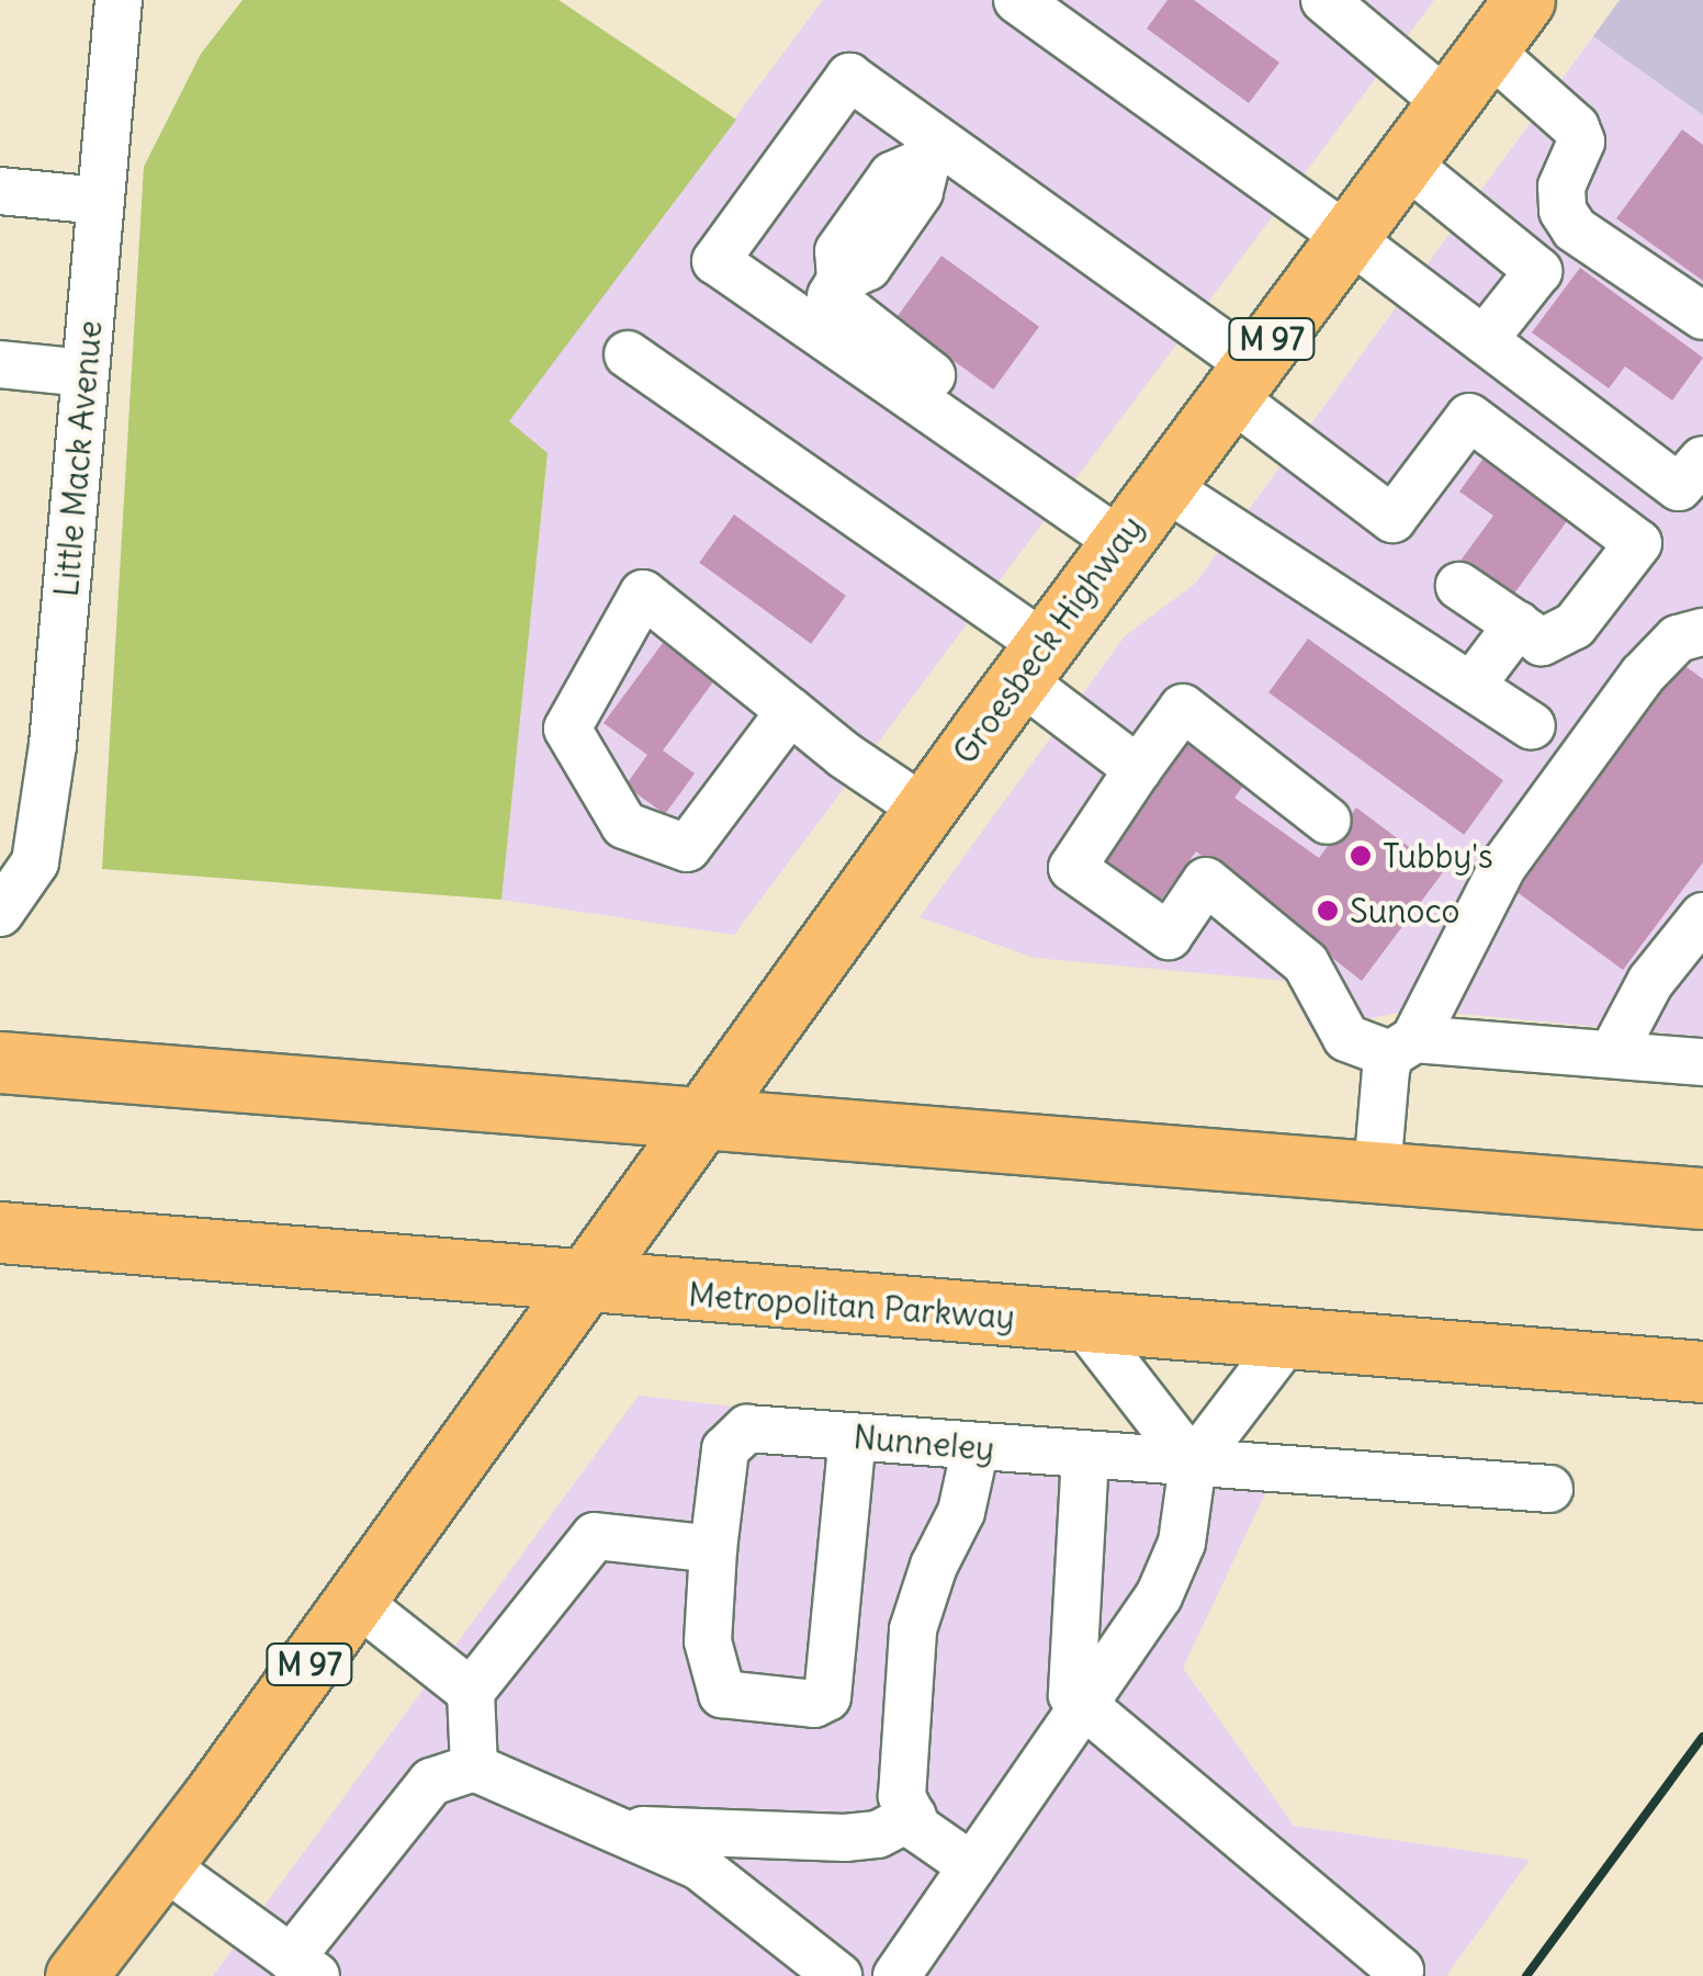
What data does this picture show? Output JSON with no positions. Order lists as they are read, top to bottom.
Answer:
{
  "streets": {
    "main road": ["M 97", "Groesbeck Highway", "Metropolitan Parkway"],
    "street": ["Little Mack Avenue", "Nunneley"]
  },
  "crossings": [
    ["M 97", "Groesbeck Highway"],
    ["M 97", "Metropolitan Parkway"],
    ["Groesbeck Highway", "Metropolitan Parkway"]
  ],
  "places": ["Tubby's", "Sunoco"]
}
